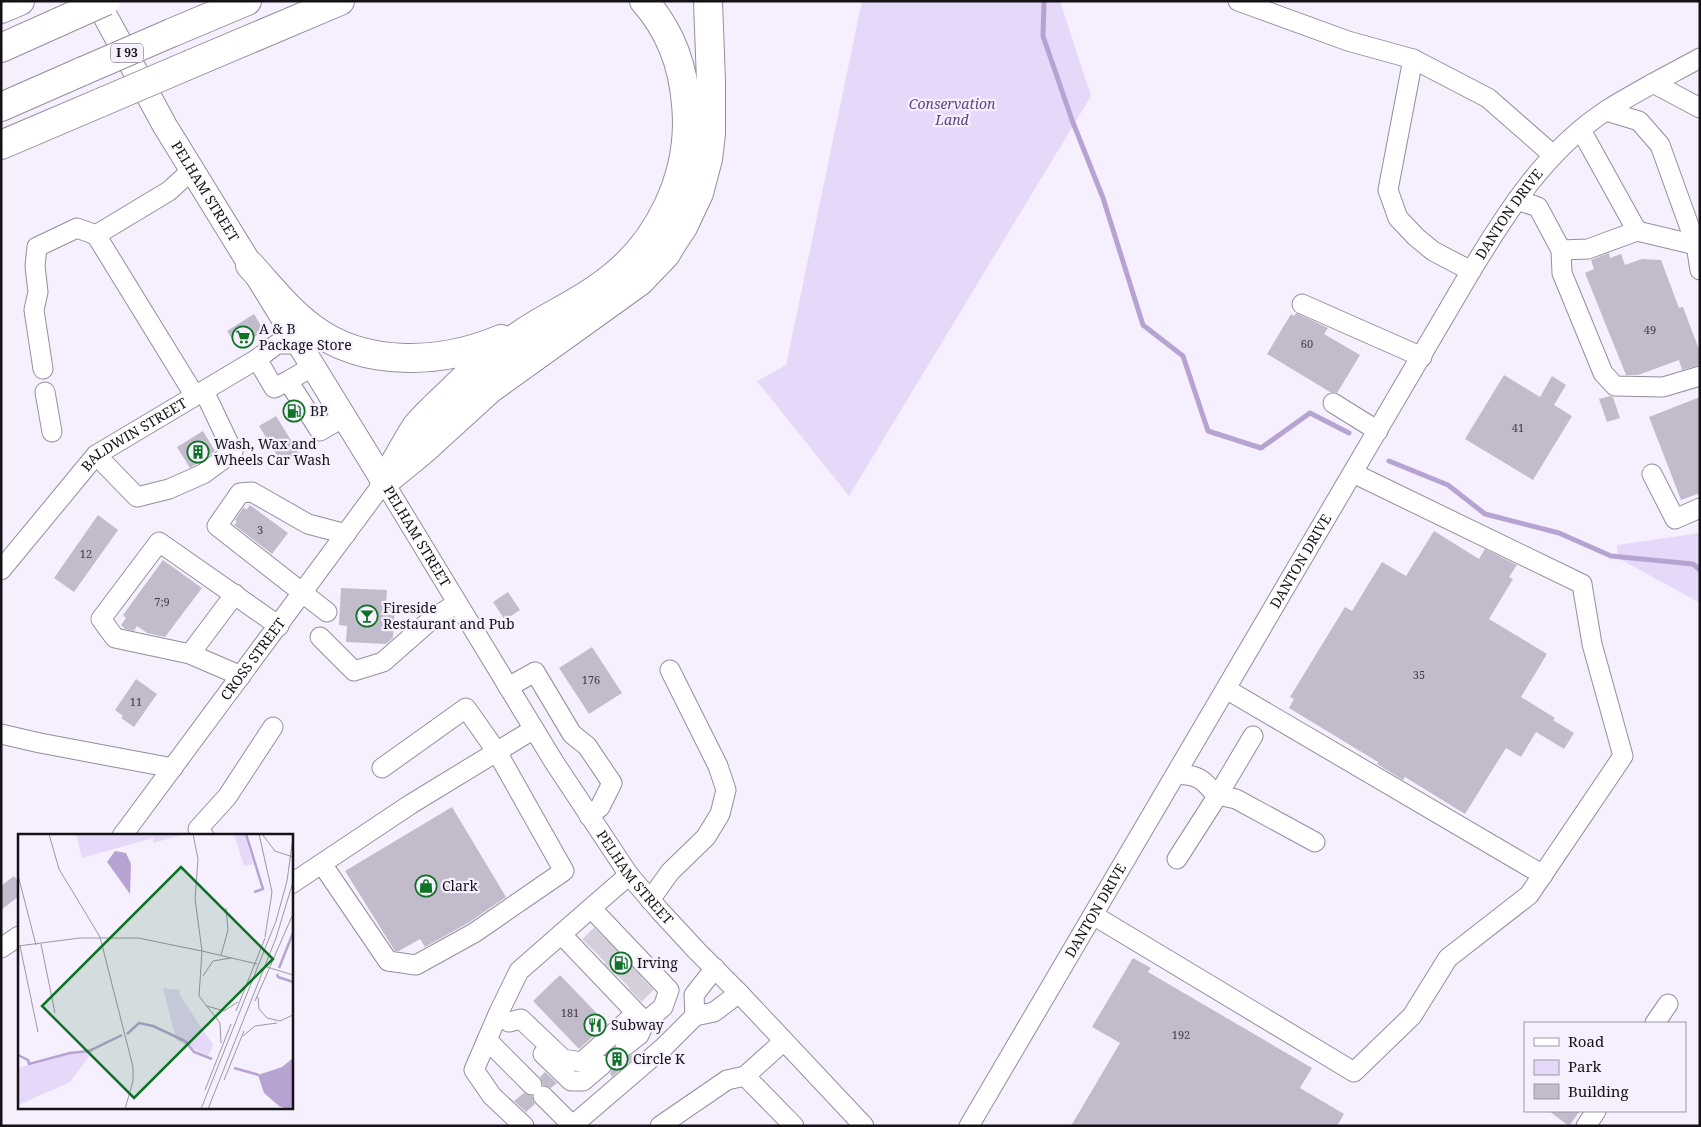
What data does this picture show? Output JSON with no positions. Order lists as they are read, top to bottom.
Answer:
{
  "streets": {
    "highway": ["I 93"],
    "main road": ["PELHAM STREET"],
    "street": ["DANTON DRIVE", "BALDWIN STREET", "CROSS STREET"]
  },
  "crossings": [
    ["PELHAM STREET", "BALDWIN STREET"],
    ["PELHAM STREET", "CROSS STREET"]
  ],
  "parks": ["Conservation Land"],
  "places": {
    "supermarket": ["A & B Package Store"],
    "fuel station": ["BP", "Irving"],
    "building": ["Wash, Wax and Wheels Car Wash", "Circle K"],
    "bar": ["Fireside Restaurant and Pub"],
    "shop": ["Clark"],
    "restaurant": ["Subway"]
  },
  "house_numbers": [
    "49",
    "60",
    "41",
    "3",
    "12",
    "7;9",
    "35",
    "176",
    "11",
    "181",
    "192"
  ],
  "legend": ["Road", "Park", "Building"]
}
